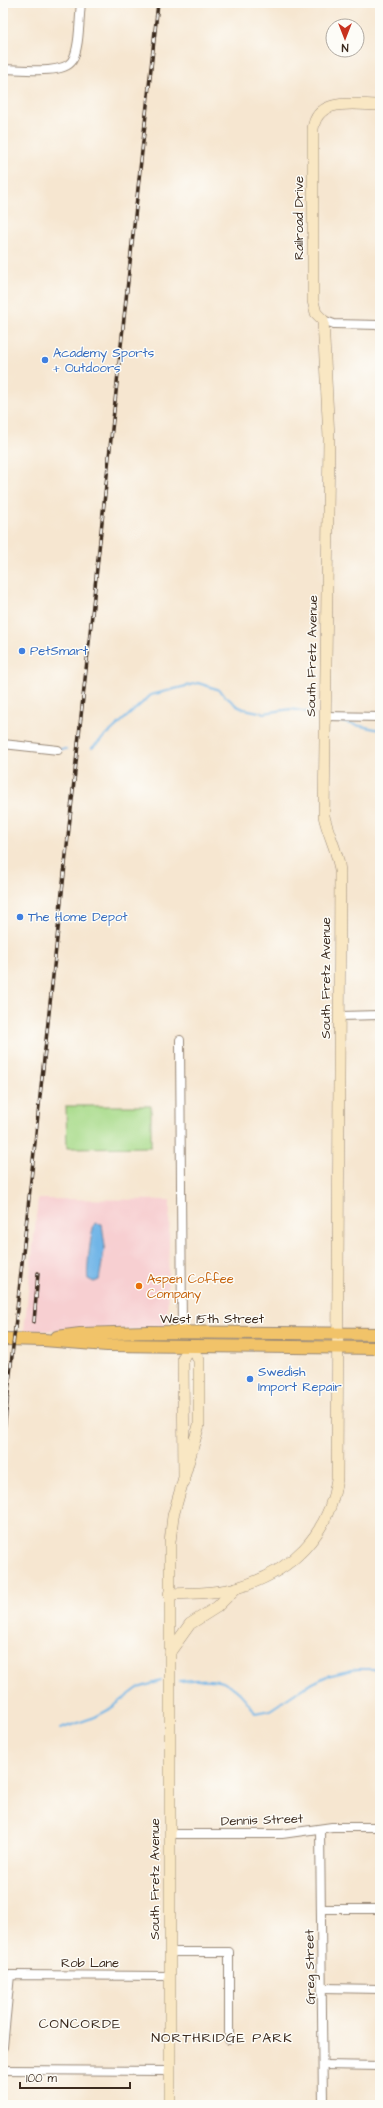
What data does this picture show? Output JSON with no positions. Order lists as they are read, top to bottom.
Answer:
{
  "streets": {
    "main road": ["West 15th Street"],
    "street": [
      "Railroad Drive",
      "South Fretz Avenue",
      "Dennis Street",
      "Rob Lane",
      "Greg Street"
    ]
  },
  "crossings": [
    ["Railroad Drive", "South Fretz Avenue"],
    ["South Fretz Avenue", "West 15th Street"],
    ["South Fretz Avenue", "Dennis Street"],
    ["South Fretz Avenue", "Rob Lane"],
    ["Dennis Street", "Greg Street"]
  ],
  "districts": ["CONCORDE", "NORTHRIDGE PARK"],
  "places": [
    "Academy Sports + Outdoors",
    "PetSmart",
    "The Home Depot",
    "Aspen Coffee Company",
    "Swedish Import Repair"
  ],
  "scale_bar": "100 m",
  "north": "bottom"
}
